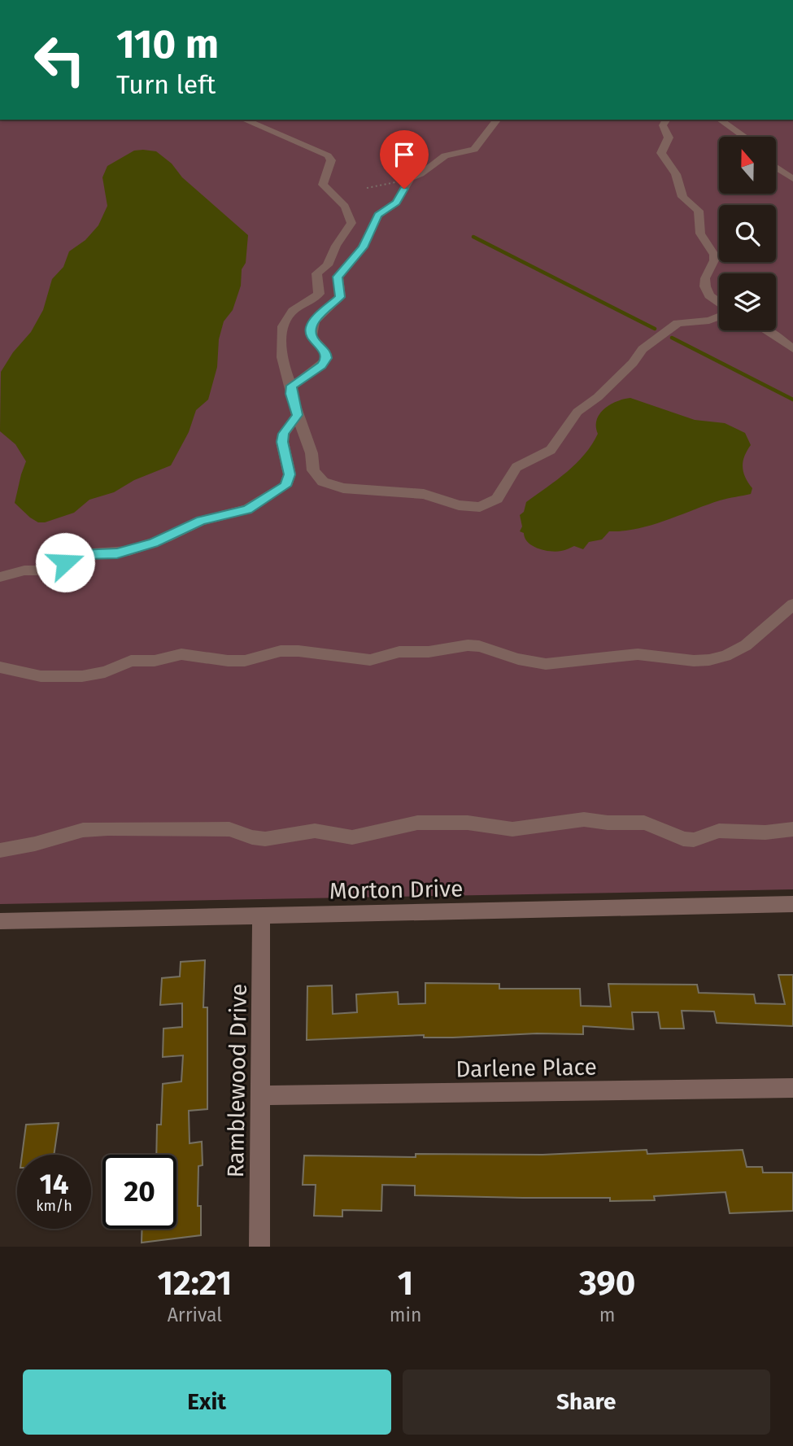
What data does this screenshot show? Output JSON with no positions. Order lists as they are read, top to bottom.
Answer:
{
  "streets": {
    "street": ["Morton Drive", "Darlene Place", "Ramblewood Drive"]
  },
  "crossings": [
    ["Morton Drive", "Ramblewood Drive"],
    ["Darlene Place", "Ramblewood Drive"]
  ],
  "north": "top",
  "page": {
    "turn": ["110 m", "Turn left"],
    "speed": "14 km/h",
    "limit": "20",
    "eta": [
      "12:21",
      "Arrival",
      "1",
      "min",
      "390",
      "m"
    ],
    "buttons": ["Exit", "Share"]
  }
}
